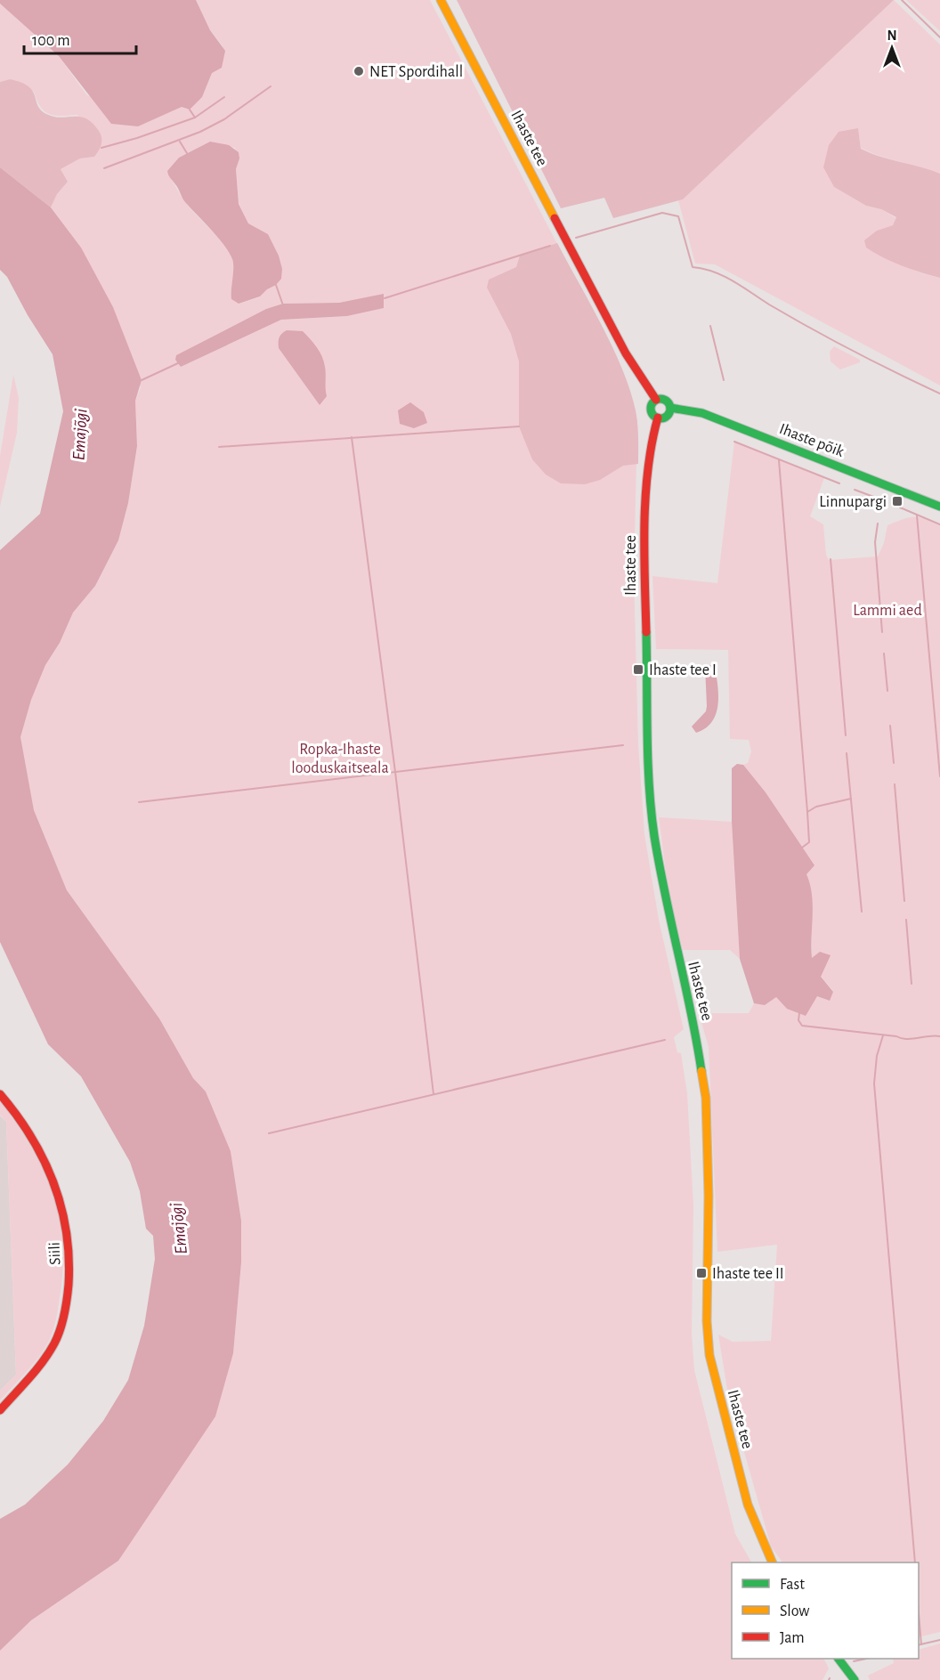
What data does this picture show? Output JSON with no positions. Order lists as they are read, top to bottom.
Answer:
{
  "streets": {
    "street": ["Ihaste tee", "Ihaste põik", "Siili"]
  },
  "crossings": [
    ["Ihaste tee", "Ihaste põik"]
  ],
  "water": ["Emajõgi"],
  "parks": ["Lammi aed", "Ropka-Ihaste looduskaitseala"],
  "places": {
    "other": ["NET Spordihall"],
    "transit": ["Linnupargi", "Ihaste tee I", "Ihaste tee II"]
  },
  "legend": ["Fast", "Slow", "Jam"],
  "scale_bar": "100 m",
  "north": "top"
}
